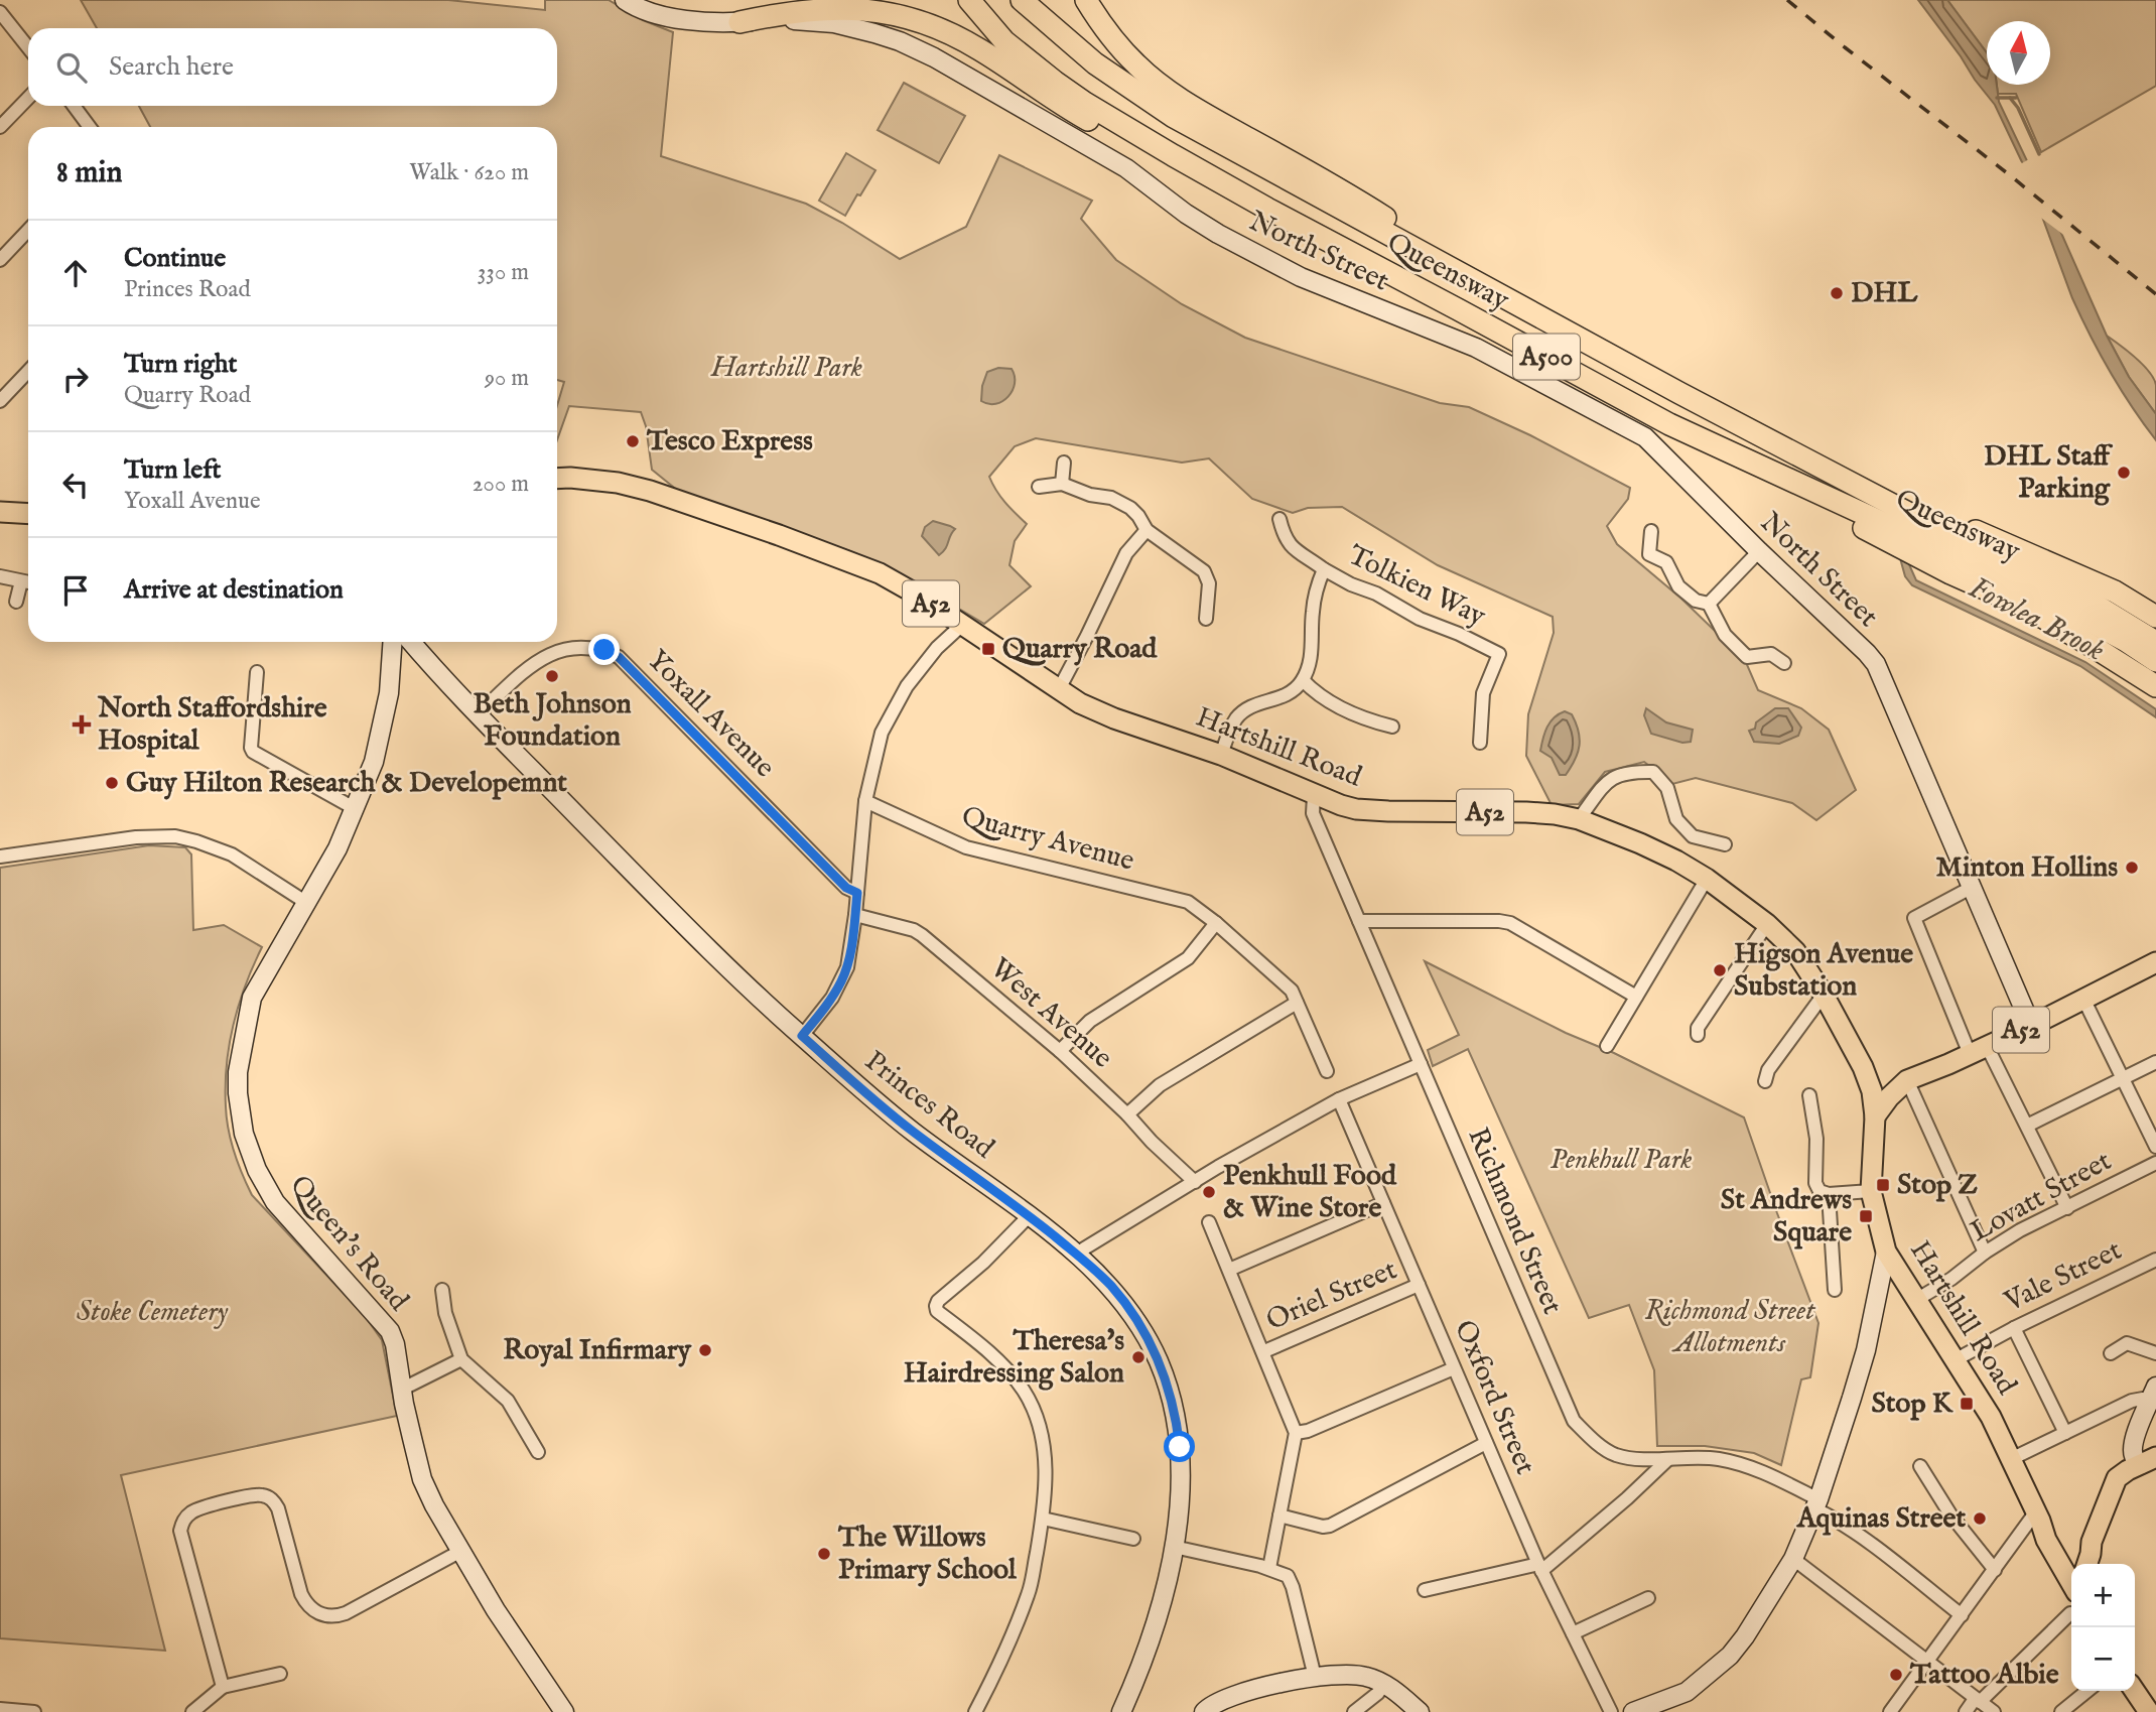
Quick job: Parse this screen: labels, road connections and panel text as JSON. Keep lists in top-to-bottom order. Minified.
{"streets":{"highway":["Queensway","A500"],"main road":["A52","Hartshill Road"],"street":["North Street","Tolkien Way","Yoxall Avenue","Quarry Avenue","West Avenue","Princes Road","Lovatt Street","Richmond Street","Queen's Road","Vale Street","Oriel Street","Oxford Street"]},"crossings":[["North Street","A52"],["A52","Hartshill Road"],["Yoxall Avenue","Princes Road"],["Hartshill Road","Lovatt Street"],["Hartshill Road","Richmond Street"],["Hartshill Road","Vale Street"],["Oriel Street","Oxford Street"]],"water":["Fowlea Brook"],"parks":["Hartshill Park","Penkhull Park","Richmond Street Allotments","Stoke Cemetery"],"places":{"other":["DHL","Tesco Express","DHL Staff Parking","Beth Johnson Foundation","Guy Hilton Research & Developemnt","Minton Hollins","Higson Avenue Substation","Penkhull Food & Wine Store","Royal Infirmary","Theresa's Hairdressing Salon","Aquinas Street","The Willows Primary School","Tattoo Albie"],"transit":["Quarry Road","Stop Z","St Andrews Square","Stop K"],"health":["North Staffordshire Hospital"]},"north":"top","page":{"search":"Search here","heading":["8 min","Walk · 620 m"],"list":[["Continue","Princes Road","330 m"],["Turn right","Quarry Road","90 m"],["Turn left","Yoxall Avenue","200 m"],"Arrive at destination"],"map_buttons":["+","−"]}}
